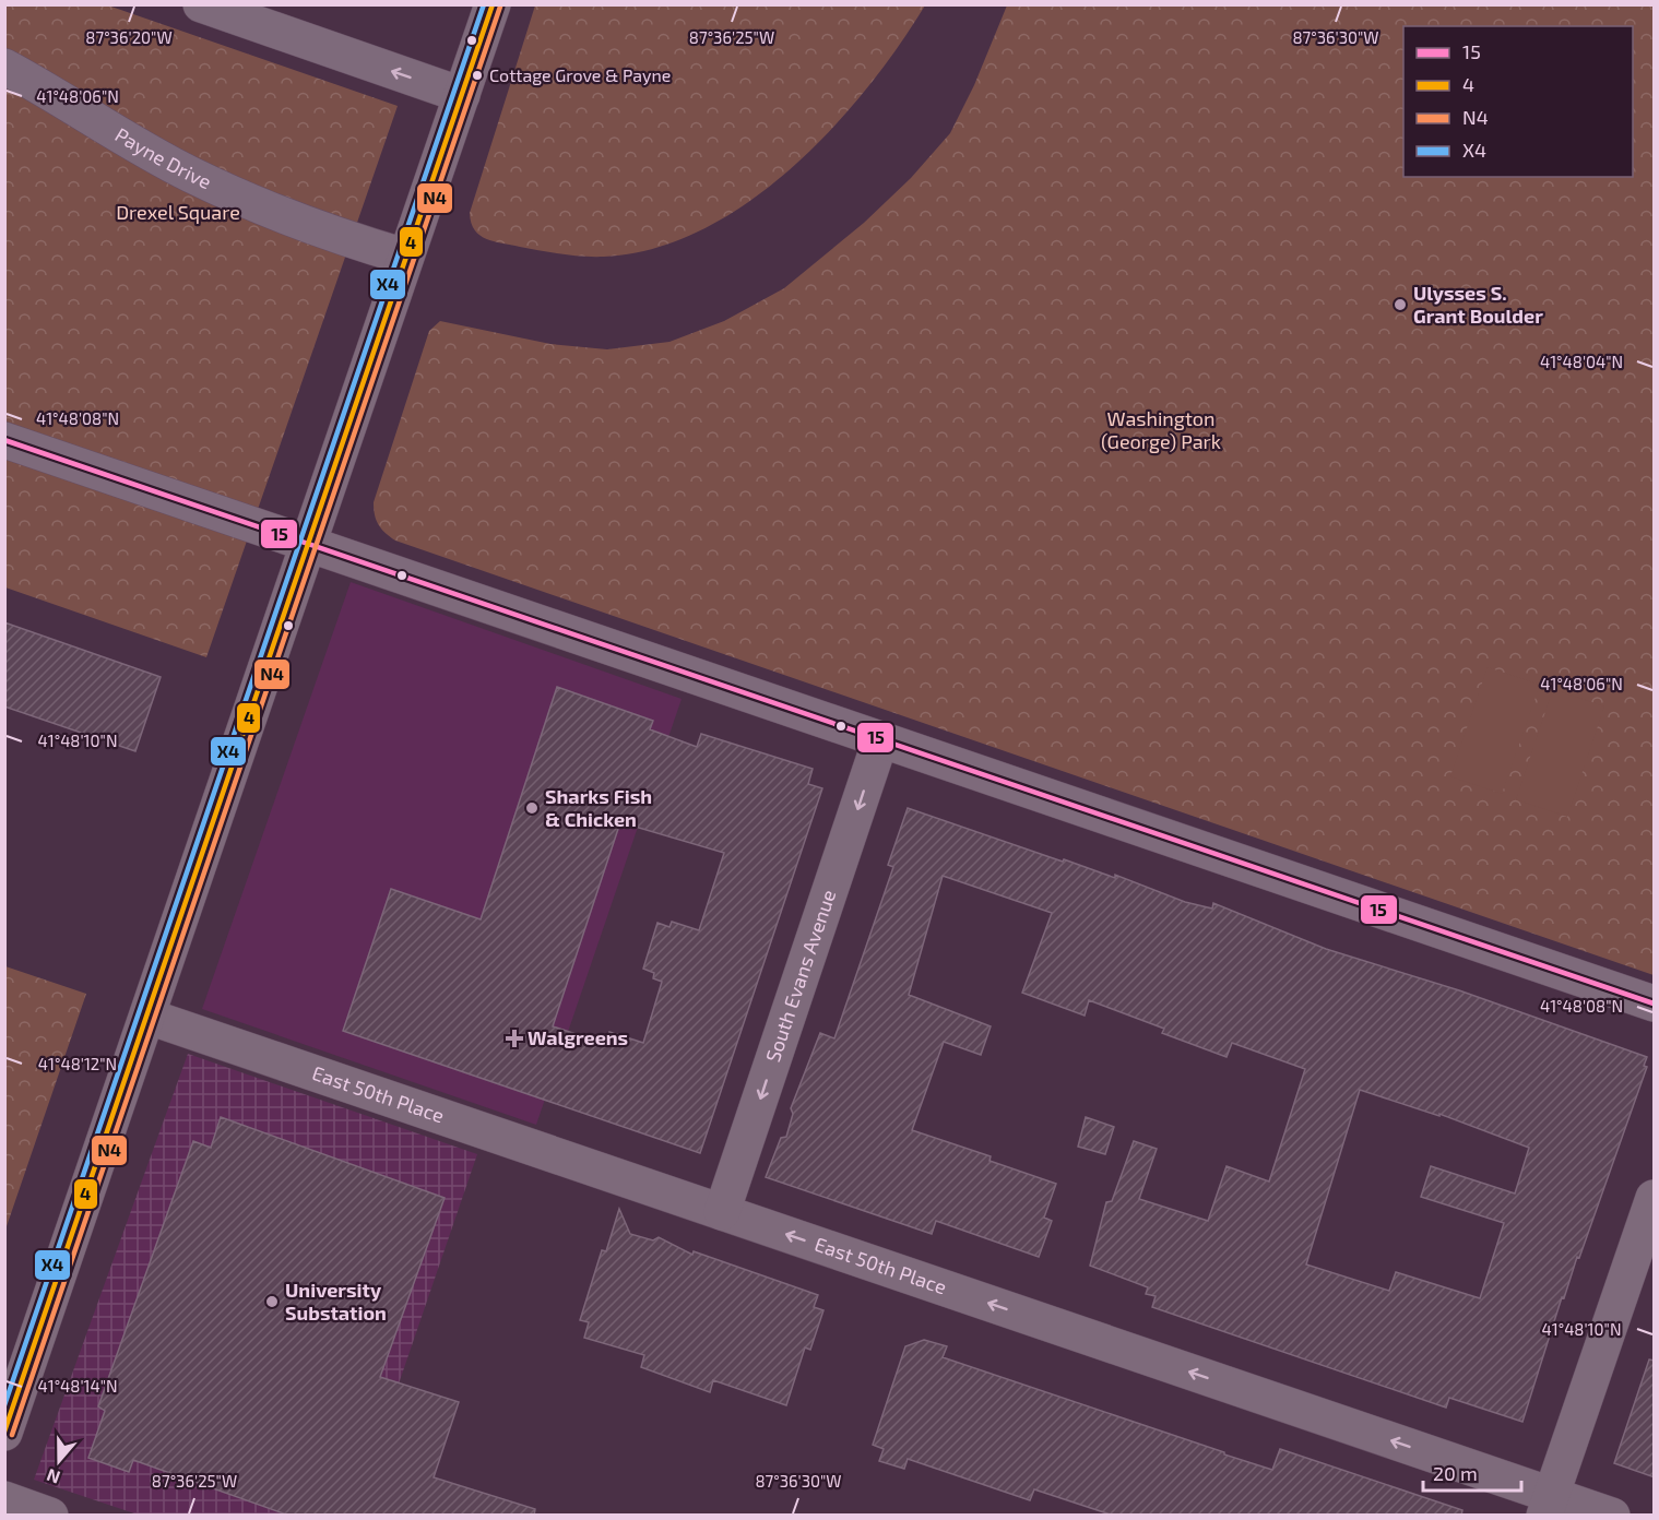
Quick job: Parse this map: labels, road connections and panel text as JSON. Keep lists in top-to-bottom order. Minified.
{"streets":{"main road":["Payne Drive","South Evans Avenue","East 50th Place"]},"crossings":[["South Evans Avenue","East 50th Place"]],"one_way":["South Evans Avenue","East 50th Place"],"parks":["Drexel Square","Washington (George) Park"],"places":{"other":["Cottage Grove & Payne","Ulysses S. Grant Boulder","Sharks Fish & Chicken","University Substation"],"health":["Walgreens"]},"lines":["transit line 4","transit line X4","transit line N4","transit line 15"],"legend":["15","4","N4","X4"],"scale_bar":"20 m","north":"bottom","coordinates":["87°36'30\"W","87°36'20\"W","87°36'25\"W","41°48'06\"N","41°48'04\"N","41°48'08\"N","41°48'10\"N","41°48'12\"N","41°48'14\"N"]}
